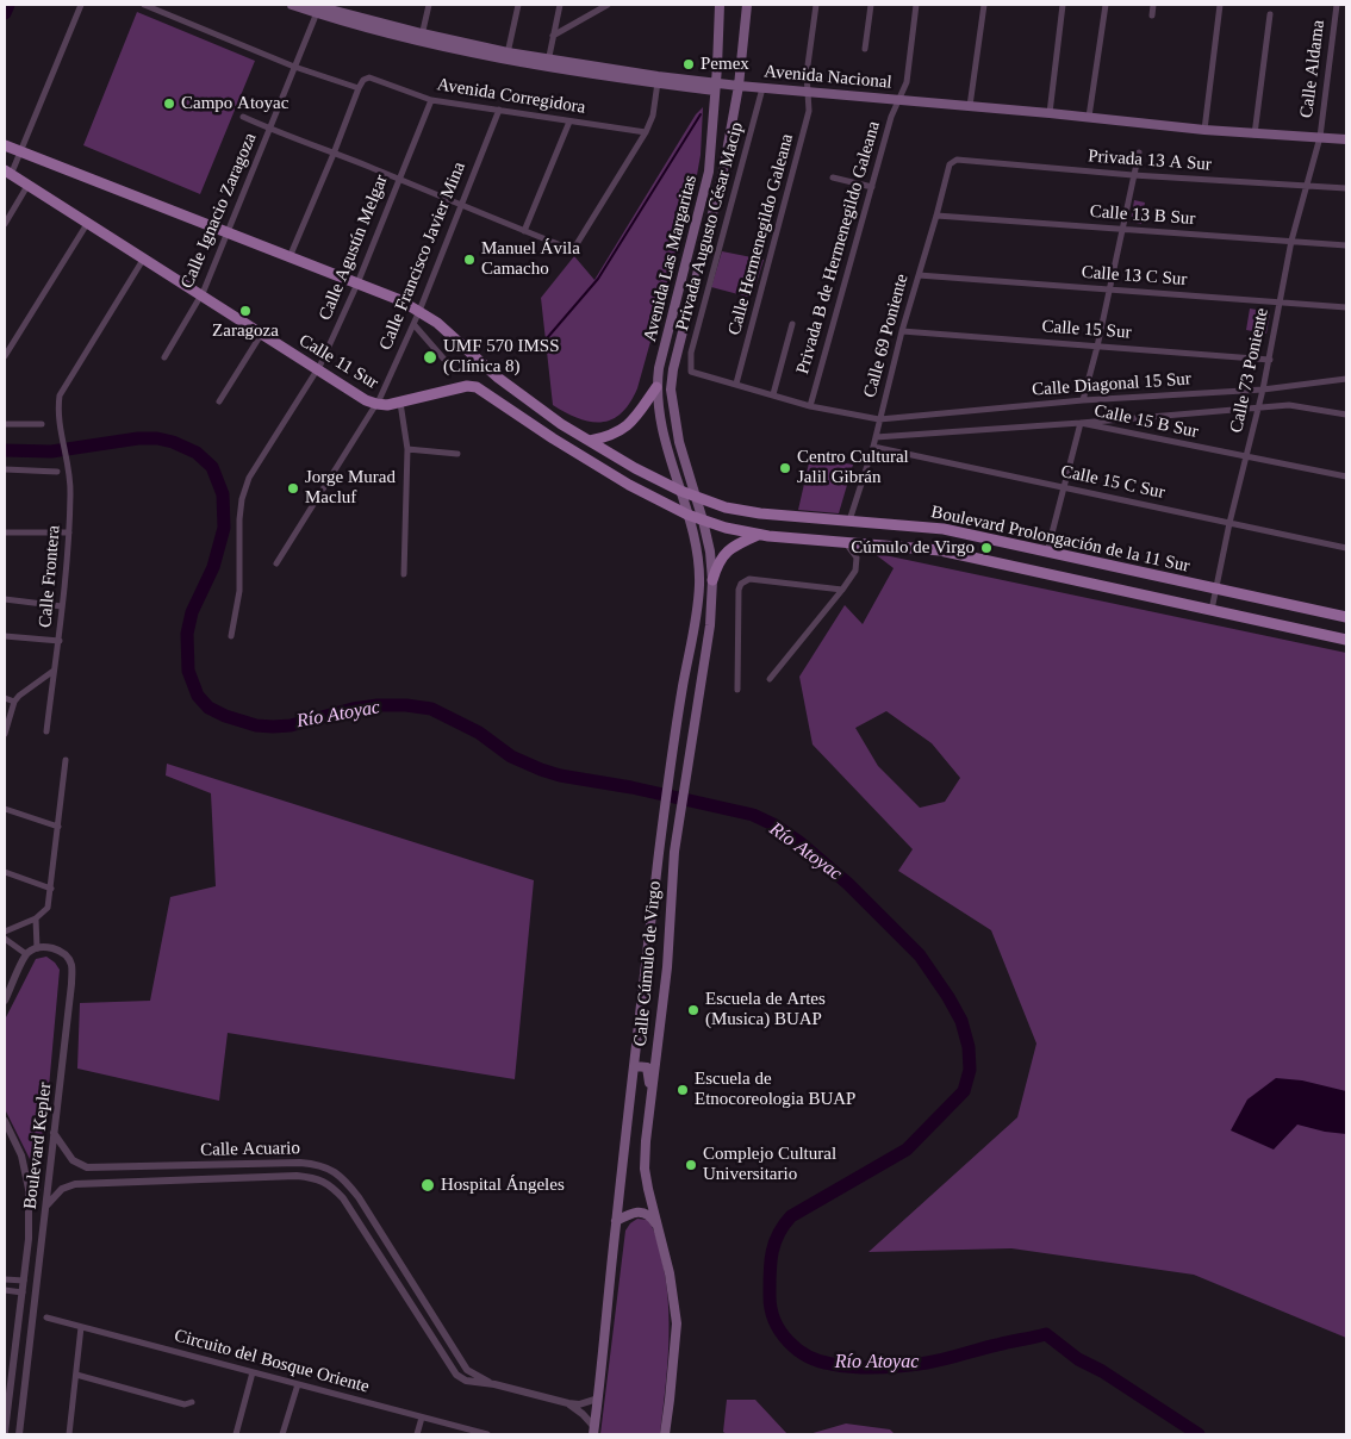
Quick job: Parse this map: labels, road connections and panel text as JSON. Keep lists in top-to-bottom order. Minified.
{"streets":{"main road":["Avenida Nacional","Avenida Las Margaritas","Calle 11 Sur","Boulevard Prolongación de la 11 Sur","Calle Cúmulo de Virgo"],"street":["Calle Aldama","Avenida Corregidora","Privada 13 A Sur","Calle Ignacio Zaragoza","Calle 13 B Sur","Privada Augusto César Macip","Calle Hermenegildo Galeana","Calle Agustín Melgar","Privada B de Hermenegildo Galeana","Calle Francisco Javier Mina","Calle 13 C Sur","Calle 15 Sur","Calle 69 Poniente","Calle 73 Poniente","Calle Diagonal 15 Sur","Calle 15 B Sur","Calle 15 C Sur","Calle Frontera","Boulevard Kepler","Calle Acuario","Circuito del Bosque Oriente"]},"crossings":[["Calle Aldama","Avenida Nacional"],["Calle Aldama","Calle 73 Poniente"],["Avenida Nacional","Calle Ignacio Zaragoza"],["Avenida Nacional","Privada Augusto César Macip"],["Avenida Nacional","Calle Hermenegildo Galeana"],["Avenida Nacional","Privada B de Hermenegildo Galeana"],["Avenida Nacional","Avenida Las Margaritas"],["Avenida Nacional","Calle 73 Poniente"],["Avenida Corregidora","Calle Agustín Melgar"],["Avenida Corregidora","Calle Francisco Javier Mina"],["Privada 13 A Sur","Calle 69 Poniente"],["Privada 13 A Sur","Calle 73 Poniente"],["Calle Ignacio Zaragoza","Calle 11 Sur"],["Calle 13 B Sur","Calle 69 Poniente"],["Calle 13 B Sur","Calle 73 Poniente"],["Privada Augusto César Macip","Calle Diagonal 15 Sur"],["Calle Hermenegildo Galeana","Calle Diagonal 15 Sur"],["Calle Agustín Melgar","Calle 11 Sur"],["Privada B de Hermenegildo Galeana","Calle Diagonal 15 Sur"],["Calle Francisco Javier Mina","Calle 11 Sur"],["Avenida Las Margaritas","Calle 11 Sur"],["Avenida Las Margaritas","Boulevard Prolongación de la 11 Sur"],["Avenida Las Margaritas","Calle Cúmulo de Virgo"],["Calle 13 C Sur","Calle 69 Poniente"],["Calle 13 C Sur","Calle 73 Poniente"],["Calle 15 Sur","Calle 69 Poniente"],["Calle 15 Sur","Calle 73 Poniente"],["Calle 69 Poniente","Calle Diagonal 15 Sur"],["Calle 69 Poniente","Calle 15 C Sur"],["Calle 69 Poniente","Boulevard Prolongación de la 11 Sur"],["Calle 11 Sur","Boulevard Prolongación de la 11 Sur"],["Calle 11 Sur","Calle Frontera"],["Calle 11 Sur","Calle Cúmulo de Virgo"],["Calle 73 Poniente","Calle Diagonal 15 Sur"],["Calle 73 Poniente","Calle 15 B Sur"],["Calle 73 Poniente","Calle 15 C Sur"],["Calle 73 Poniente","Boulevard Prolongación de la 11 Sur"],["Calle Diagonal 15 Sur","Calle 15 B Sur"],["Boulevard Prolongación de la 11 Sur","Calle Cúmulo de Virgo"],["Calle Cúmulo de Virgo","Calle Acuario"],["Boulevard Kepler","Calle Acuario"]],"water":["Río Atoyac"],"places":["Pemex","Campo Atoyac","Manuel Ávila Camacho","Zaragoza","UMF 570 IMSS (Clínica 8)","Centro Cultural Jalil Gibrán","Jorge Murad Macluf","Cúmulo de Virgo","Escuela de Artes (Musica) BUAP","Escuela de Etnocoreologia BUAP","Complejo Cultural Universitario","Hospital Ángeles"]}
